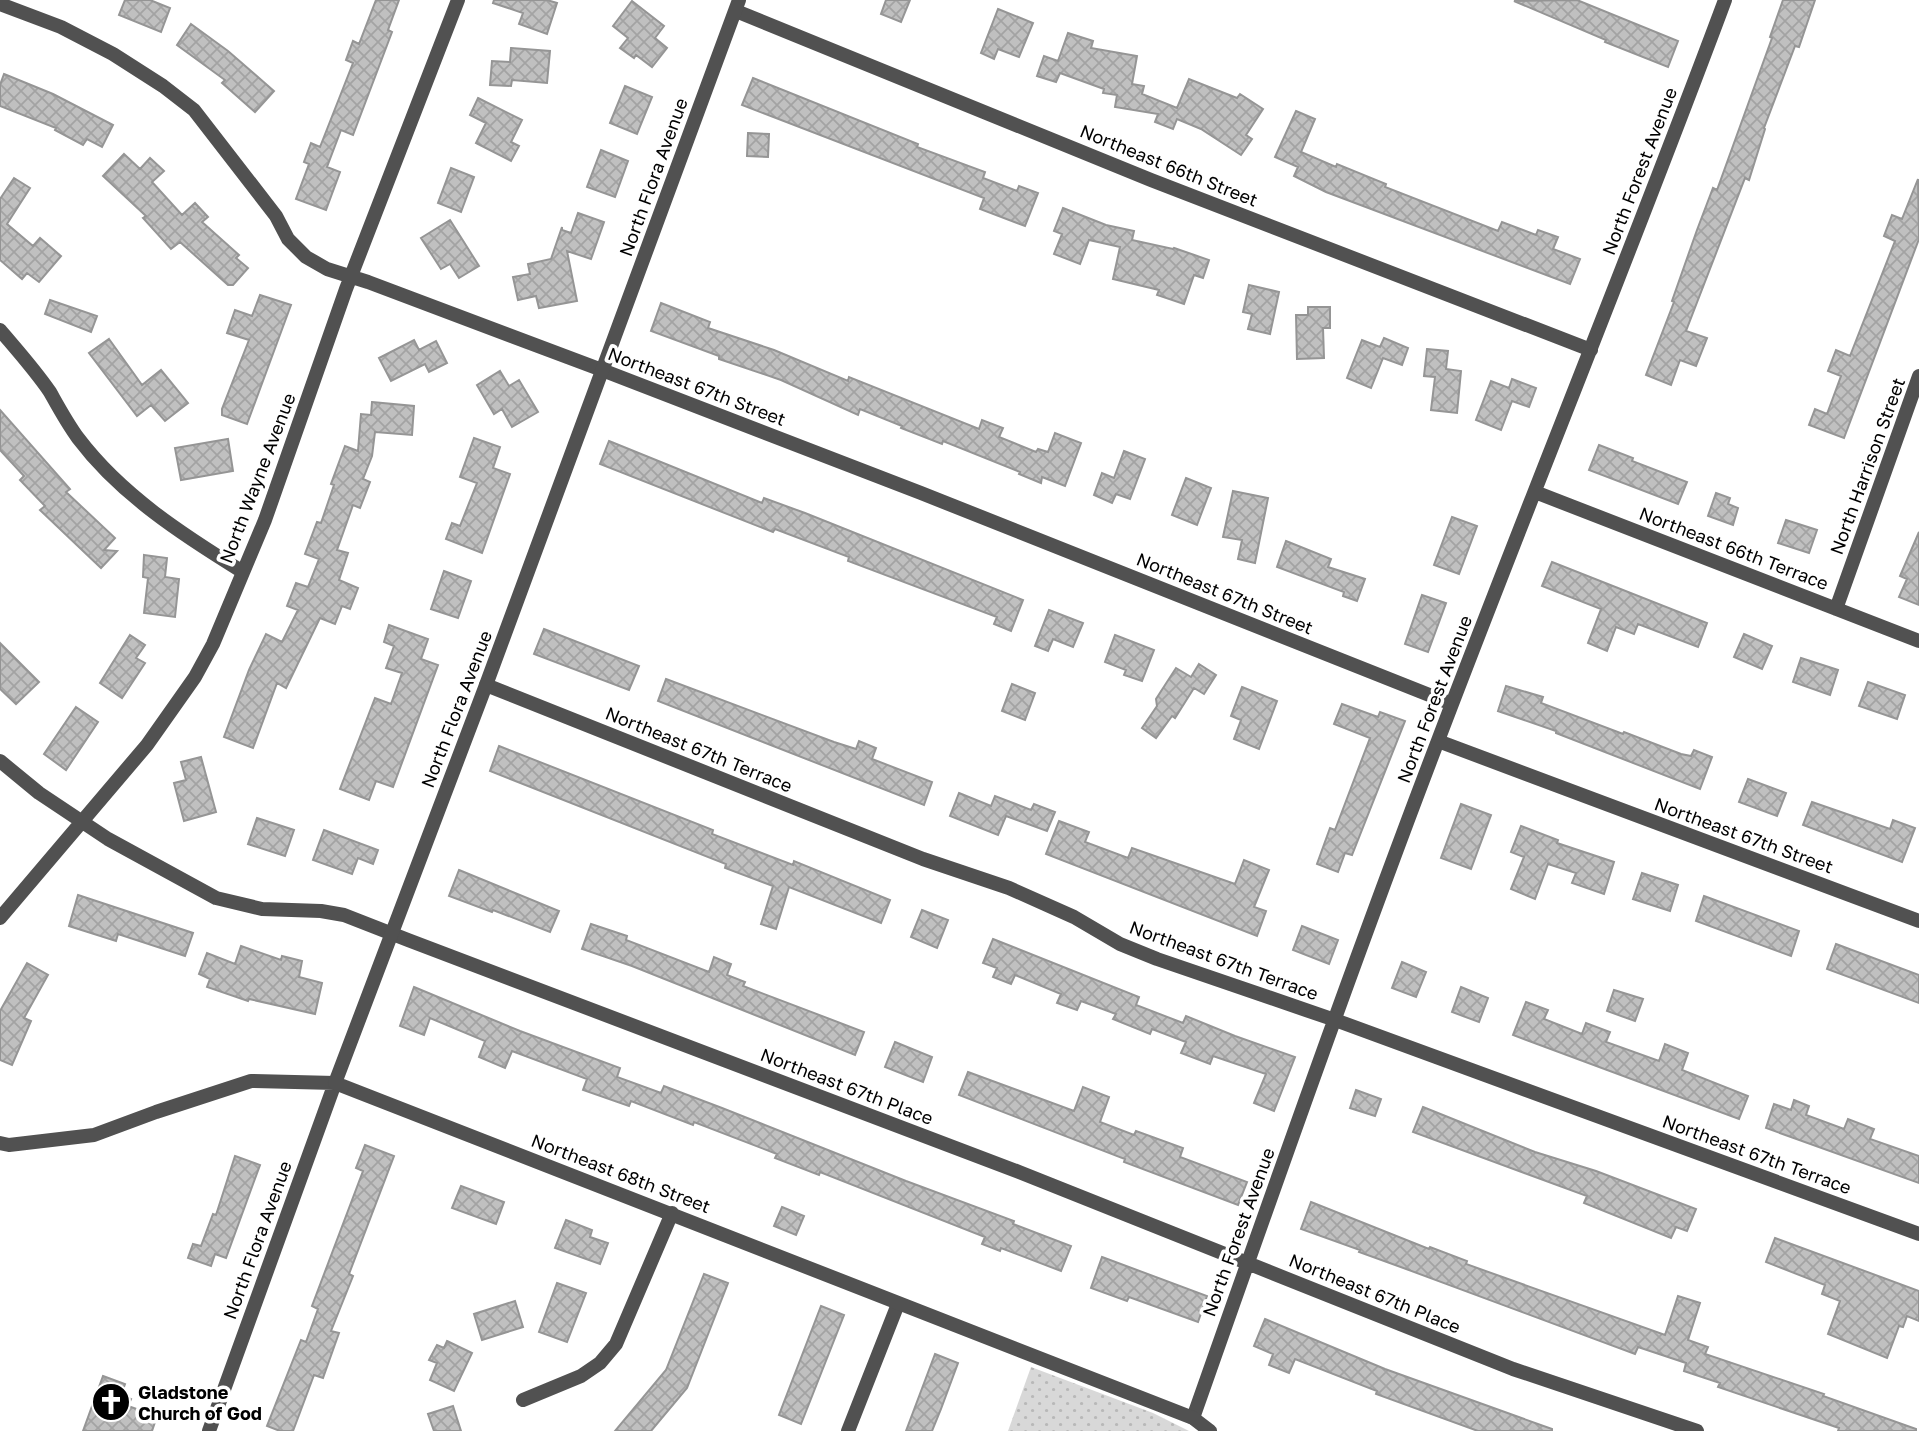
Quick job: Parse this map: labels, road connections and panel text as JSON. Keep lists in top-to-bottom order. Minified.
{"streets":{"street":["Northeast 66th Street","North Forest Avenue","North Flora Avenue","Northeast 67th Street","North Harrison Street","North Wayne Avenue","Northeast 66th Terrace","Northeast 67th Terrace","Northeast 67th Place","Northeast 68th Street"]},"crossings":[["Northeast 66th Street","North Forest Avenue"],["Northeast 66th Street","North Flora Avenue"],["North Forest Avenue","Northeast 67th Street"],["North Forest Avenue","Northeast 66th Terrace"],["North Forest Avenue","Northeast 67th Terrace"],["North Forest Avenue","Northeast 67th Place"],["North Forest Avenue","Northeast 68th Street"],["North Flora Avenue","Northeast 67th Street"],["North Flora Avenue","Northeast 67th Terrace"],["North Flora Avenue","Northeast 67th Place"],["North Flora Avenue","Northeast 68th Street"],["Northeast 67th Street","North Wayne Avenue"],["North Harrison Street","Northeast 66th Terrace"],["North Wayne Avenue","Northeast 67th Place"]],"places":{"church":["Gladstone Church of God"]}}
